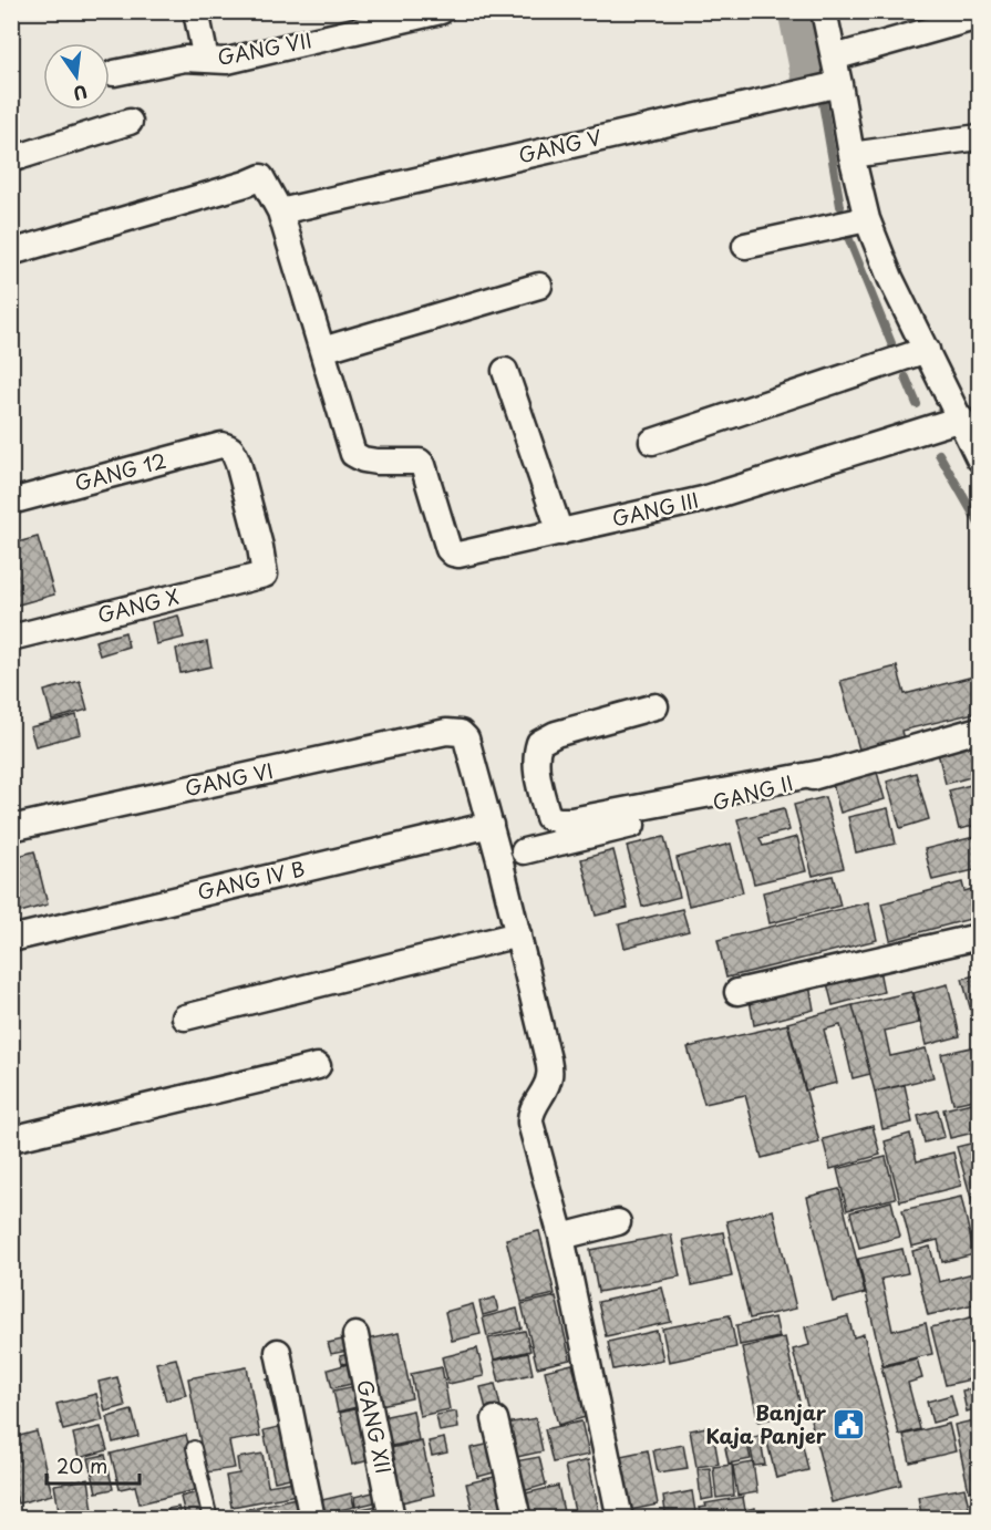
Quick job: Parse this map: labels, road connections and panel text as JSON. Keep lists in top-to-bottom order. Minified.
{"streets":{"street":["GANG VII","GANG V","GANG 12","GANG III","GANG X","GANG VI","GANG II","GANG IV B","GANG XII"]},"crossings":[["GANG 12","GANG X"],["GANG VI","GANG IV B"]],"places":{"public building":["Banjar Kaja Panjer"]},"scale_bar":"20 m","north":"bottom"}
